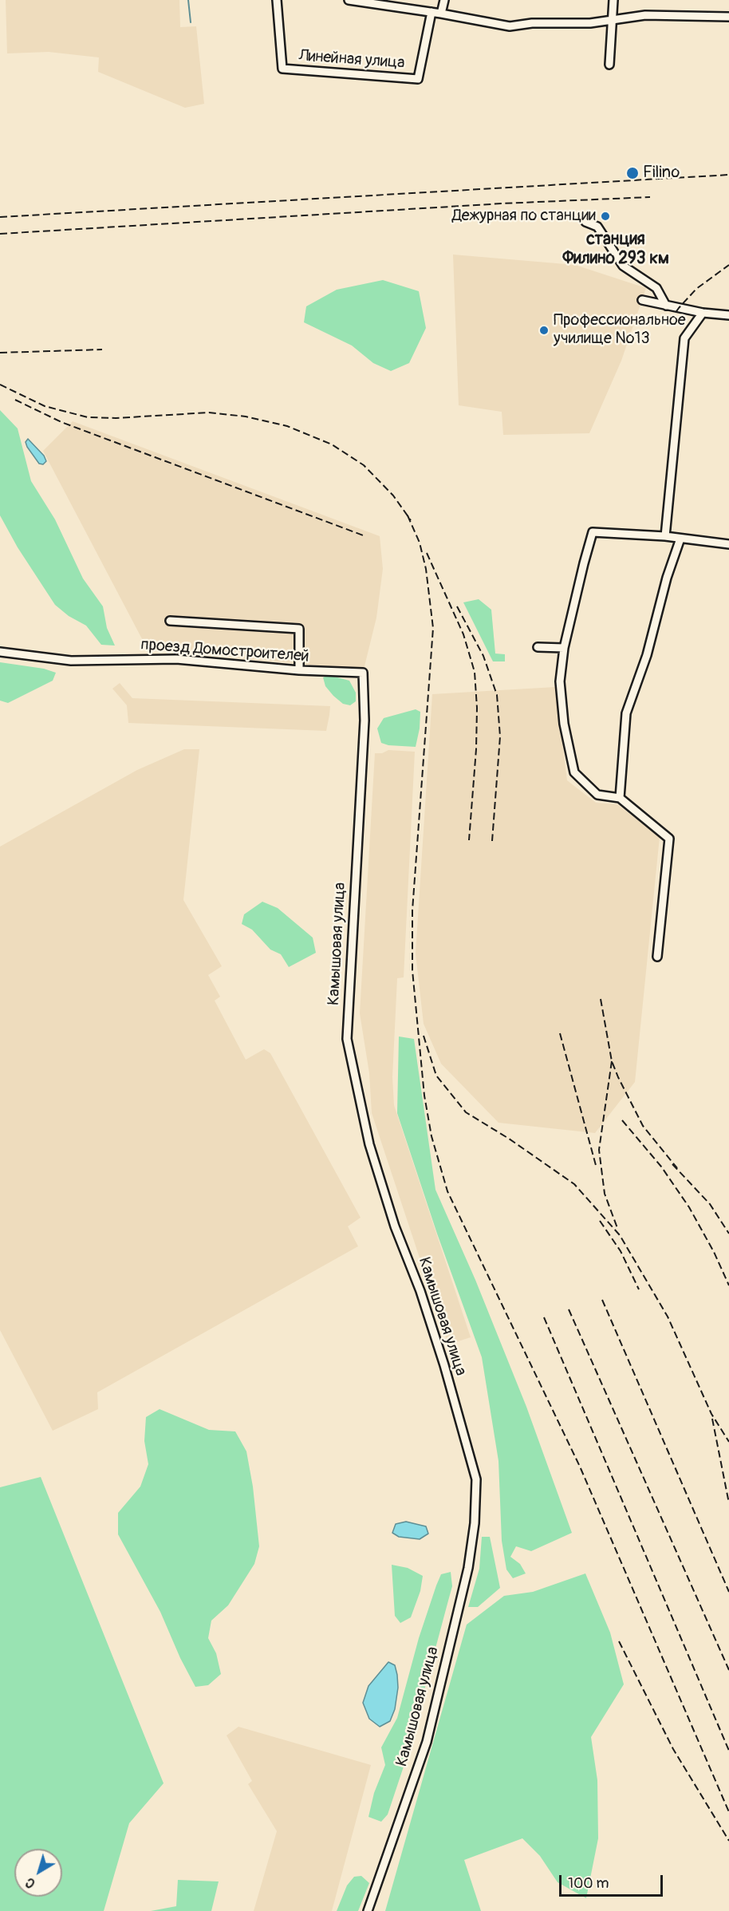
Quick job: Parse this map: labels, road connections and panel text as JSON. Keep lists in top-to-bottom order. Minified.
{"streets":{"street":["Линейная улица","проезд Домостроителей","Камышовая улица"]},"crossings":[["проезд Домостроителей","Камышовая улица"]],"districts":["станция Филино 293 км"],"places":["Filino","Дежурная по станции","Профессиональное училище №13"],"scale_bar":"100 m","north":"bottom left"}
